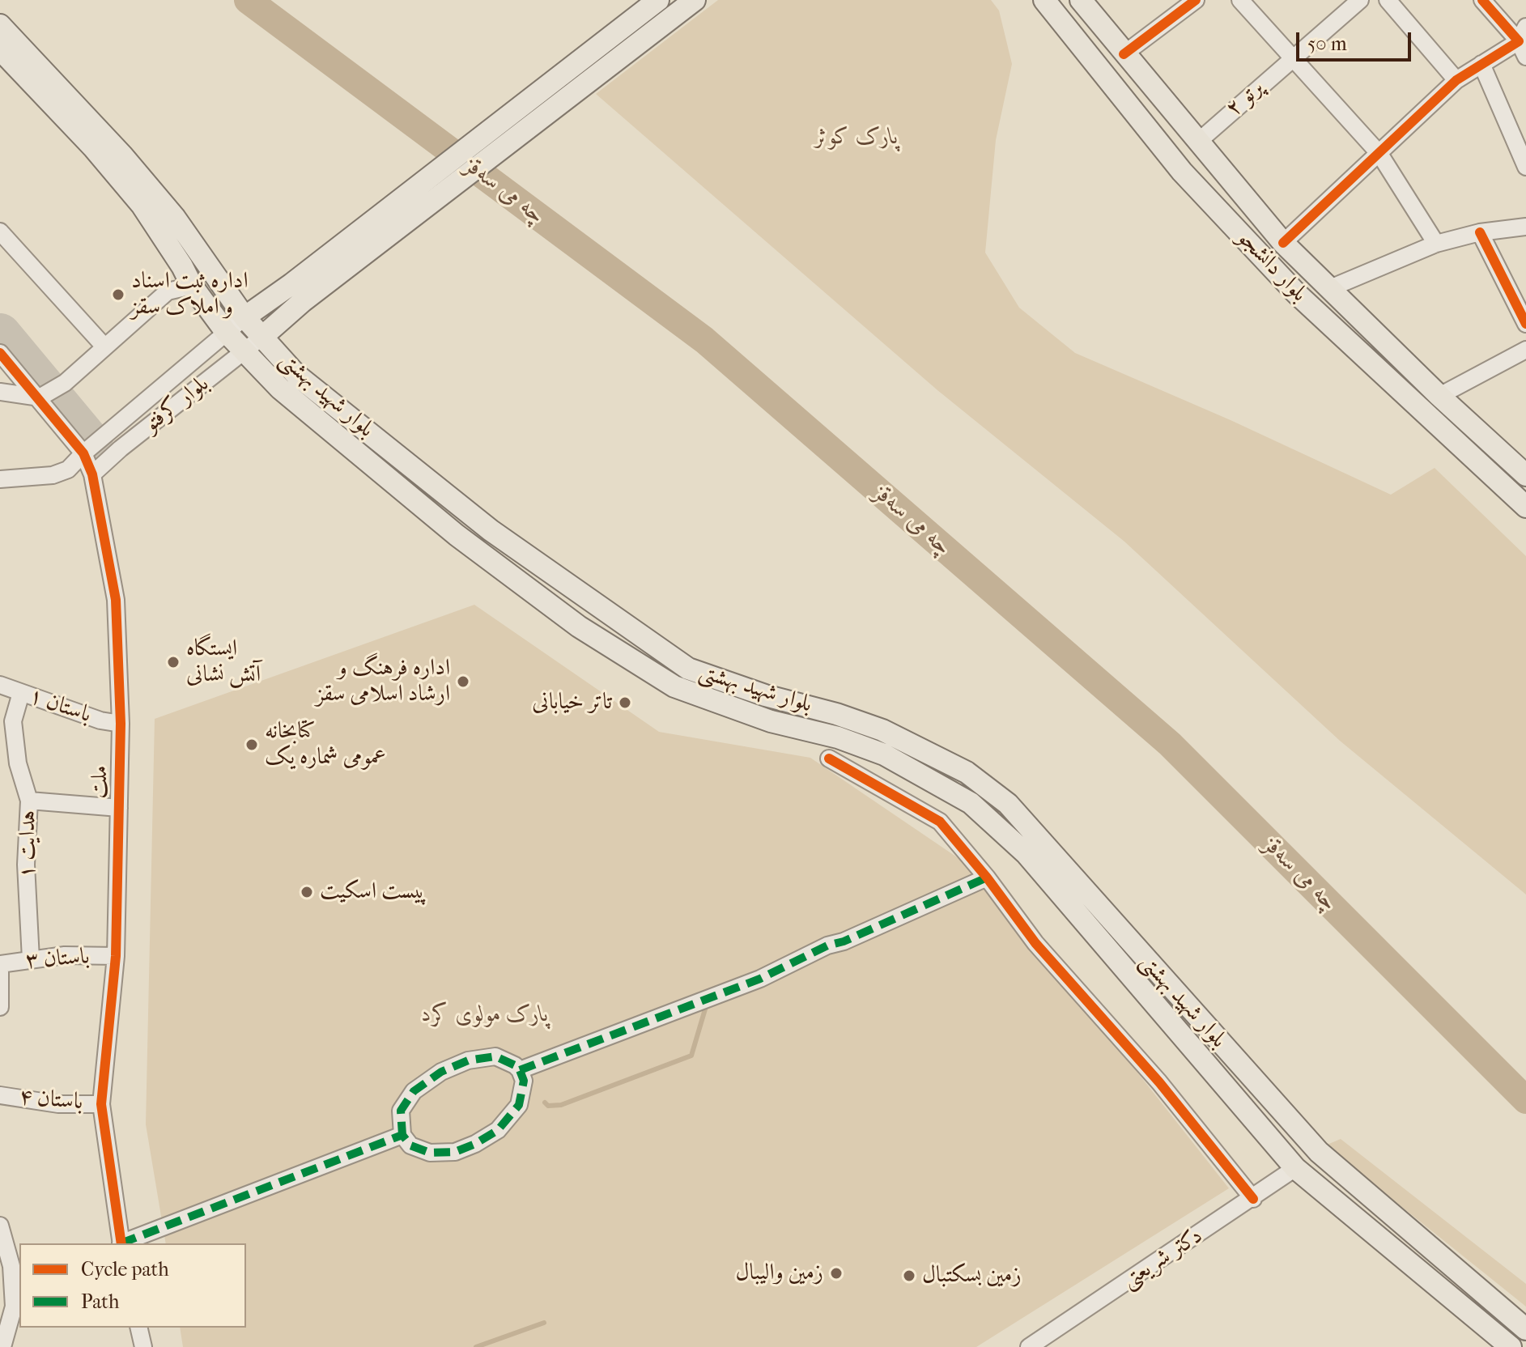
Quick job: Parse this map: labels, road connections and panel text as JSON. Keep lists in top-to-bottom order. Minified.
{"streets":{"main road":["بلوار دانشجو","بلوار شهید بهشتی"],"street":["پرتو ۲","بلوار کرفتو","باستان ۱","ملت","هدایت ۱","باستان ۳","باستان ۴","دکتر شریعتی"]},"crossings":[["پرتو ۲","بلوار دانشجو"],["بلوار شهید بهشتی","بلوار کرفتو"],["بلوار شهید بهشتی","دکتر شریعتی"],["بلوار کرفتو","ملت"],["باستان ۱","ملت"],["باستان ۱","هدایت ۱"],["ملت","باستان ۳"],["ملت","باستان ۴"],["هدایت ۱","باستان ۳"]],"water":["چە می سەقز"],"parks":["پارک کوثر","پارک مولوی کرد"],"places":["اداره ثبت اسناد و املاک سقز","ایستگاه آتش نشانی","اداره فرهنگ و ارشاد اسلامی سقز","تاتر خیابانی","کتابخانه عمومی شماره یک","پیست اسکیت","زمین والیبال","زمین بسکتبال"],"legend":["Cycle path","Path"],"scale_bar":"50 m"}
